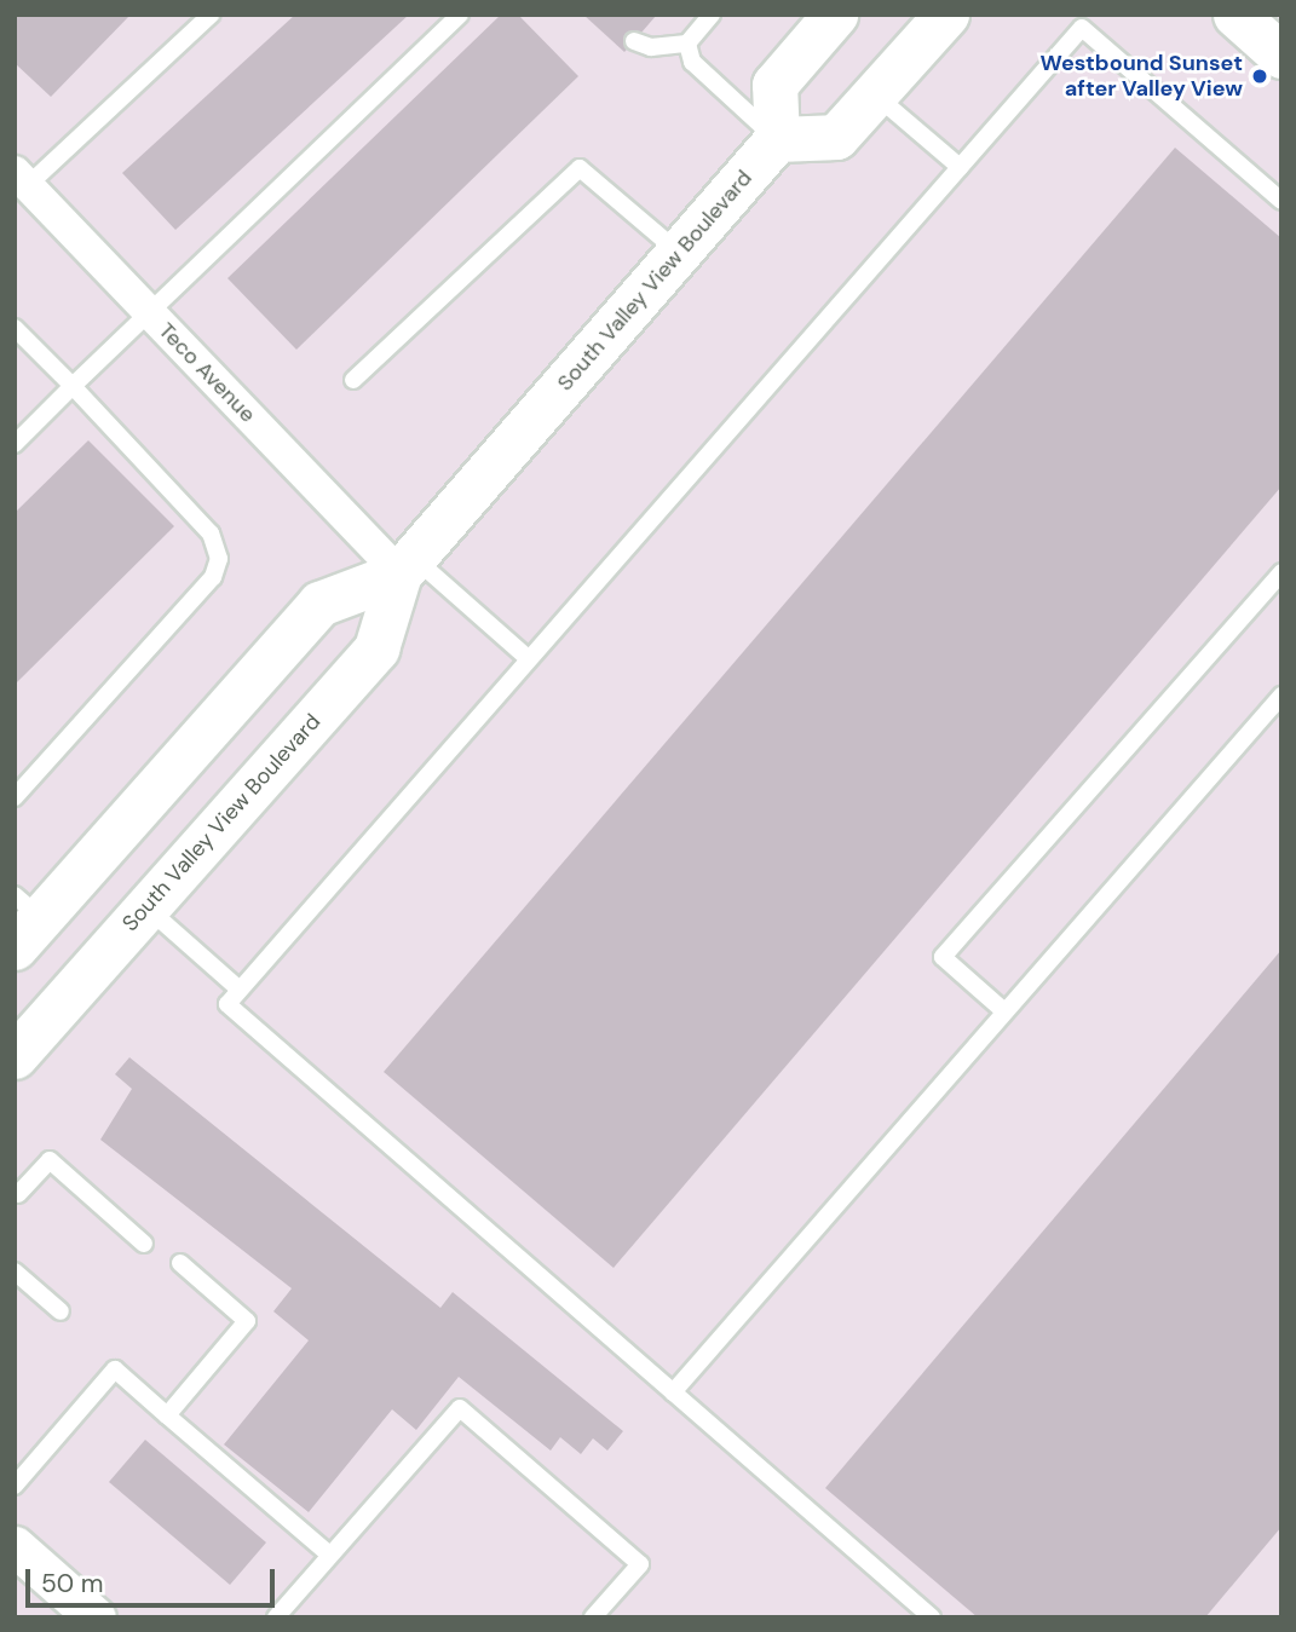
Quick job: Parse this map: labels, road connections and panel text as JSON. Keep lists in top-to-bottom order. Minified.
{"streets":{"main road":["South Valley View Boulevard"],"street":["Teco Avenue"]},"crossings":[["South Valley View Boulevard","Teco Avenue"]],"places":["Westbound Sunset after Valley View"],"scale_bar":"50 m"}
